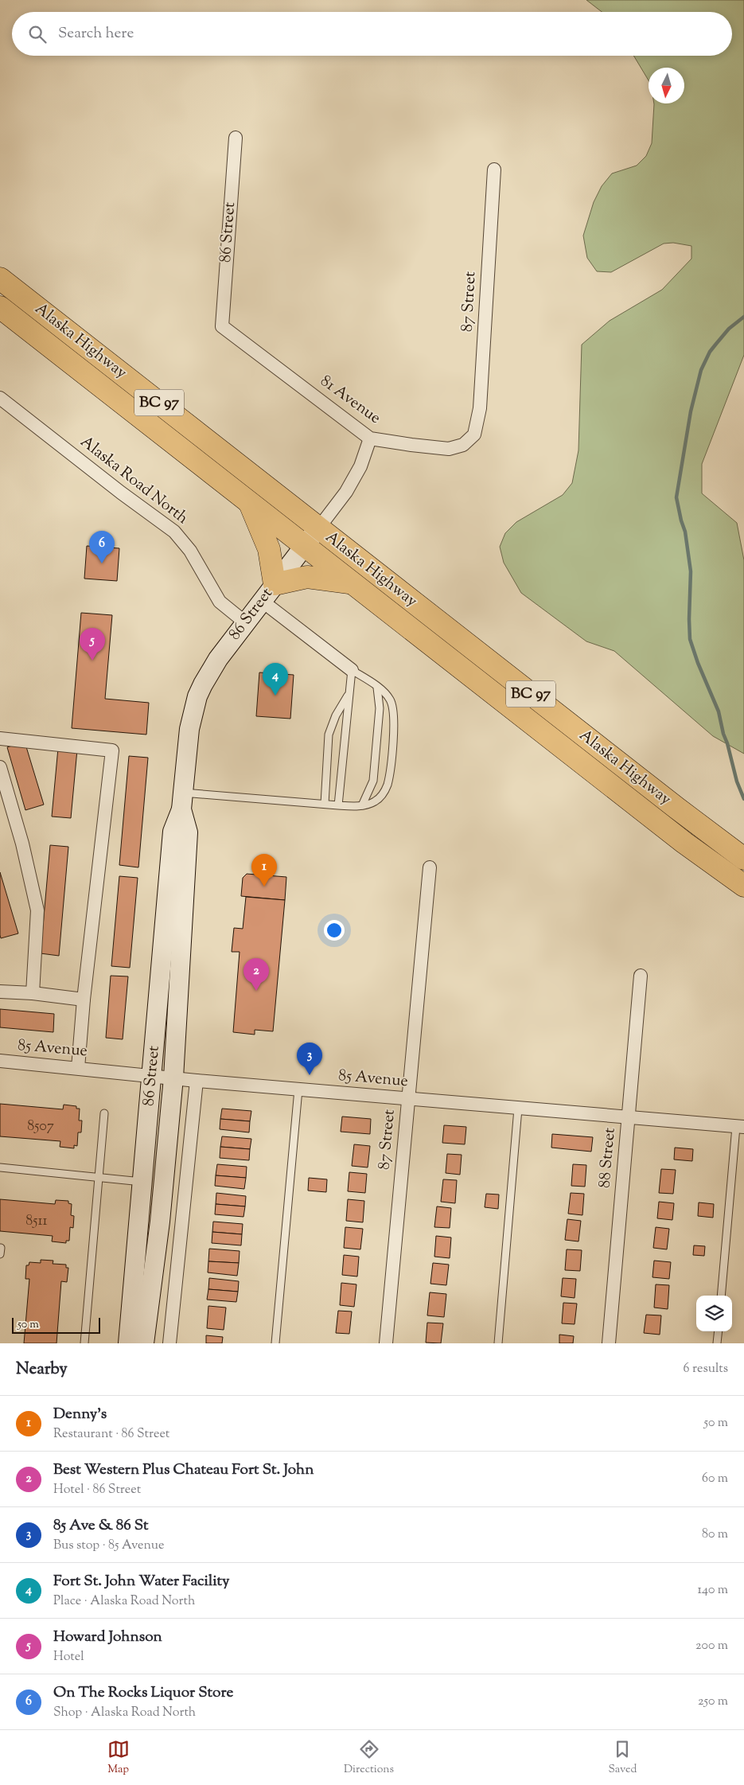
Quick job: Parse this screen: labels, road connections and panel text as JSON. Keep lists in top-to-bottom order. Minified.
{"streets":{"highway":["Alaska Highway","BC 97"],"main road":["86 Street"],"street":["87 Street","81 Avenue","Alaska Road North","85 Avenue","88 Street"]},"crossings":[["86 Street","Alaska Highway"],["86 Street","81 Avenue"],["86 Street","Alaska Road North"],["86 Street","85 Avenue"],["87 Street","81 Avenue"],["87 Street","85 Avenue"],["85 Avenue","88 Street"]],"house_numbers":["8507","8511"],"scale_bar":"50 m","north":"bottom","page":{"search":"Search here","pins":["6","5","4","1","2","3"],"scale":"50 m","heading":["Nearby","6 results"],"list":[{"mark":"1","name":"Denny's","note":"Restaurant · 86 Street","value":"50 m"},{"mark":"2","name":"Best Western Plus Chateau Fort St. John","note":"Hotel · 86 Street","value":"60 m"},{"mark":"3","name":"85 Ave & 86 St","note":"Bus stop · 85 Avenue","value":"80 m"},{"mark":"4","name":"Fort St. John Water Facility","note":"Place · Alaska Road North","value":"140 m"},{"mark":"5","name":"Howard Johnson","note":"Hotel","value":"200 m"},{"mark":"6","name":"On The Rocks Liquor Store","note":"Shop · Alaska Road North","value":"250 m"}],"nav":["Map","Directions","Saved"]}}
